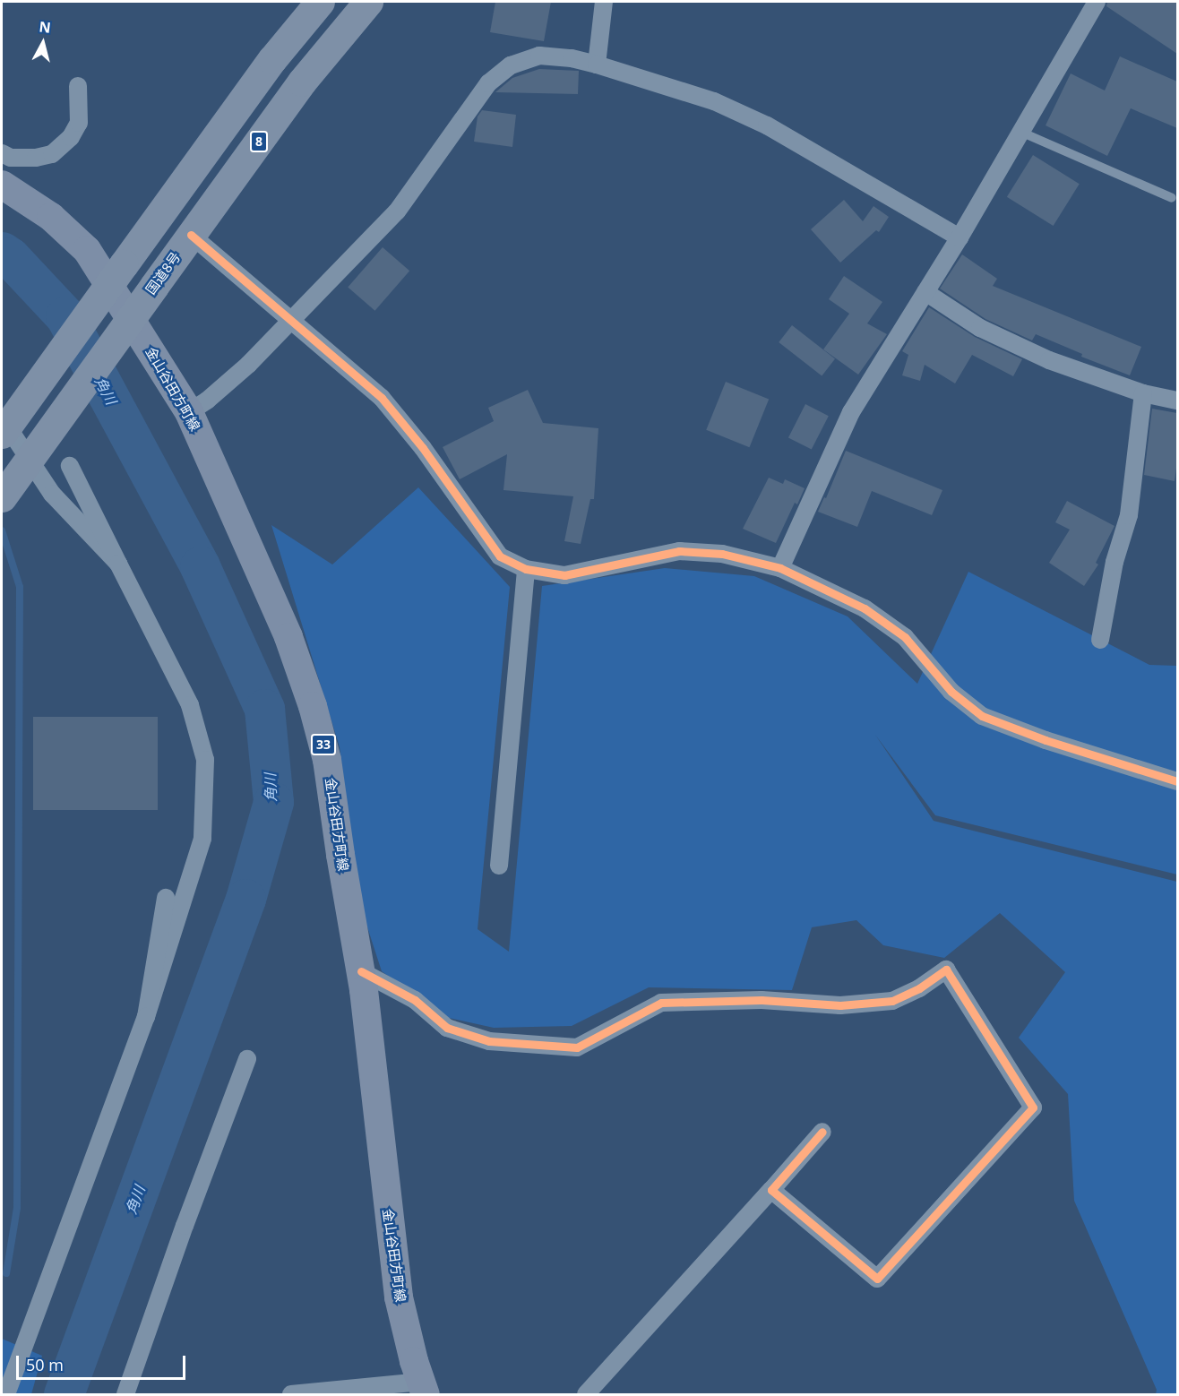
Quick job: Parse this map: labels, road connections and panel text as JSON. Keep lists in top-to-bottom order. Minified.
{"streets":{"highway":["8","国道8号"],"main road":["金山谷田方町線","33"]},"water":["角川"],"scale_bar":"50 m","north":"top"}
